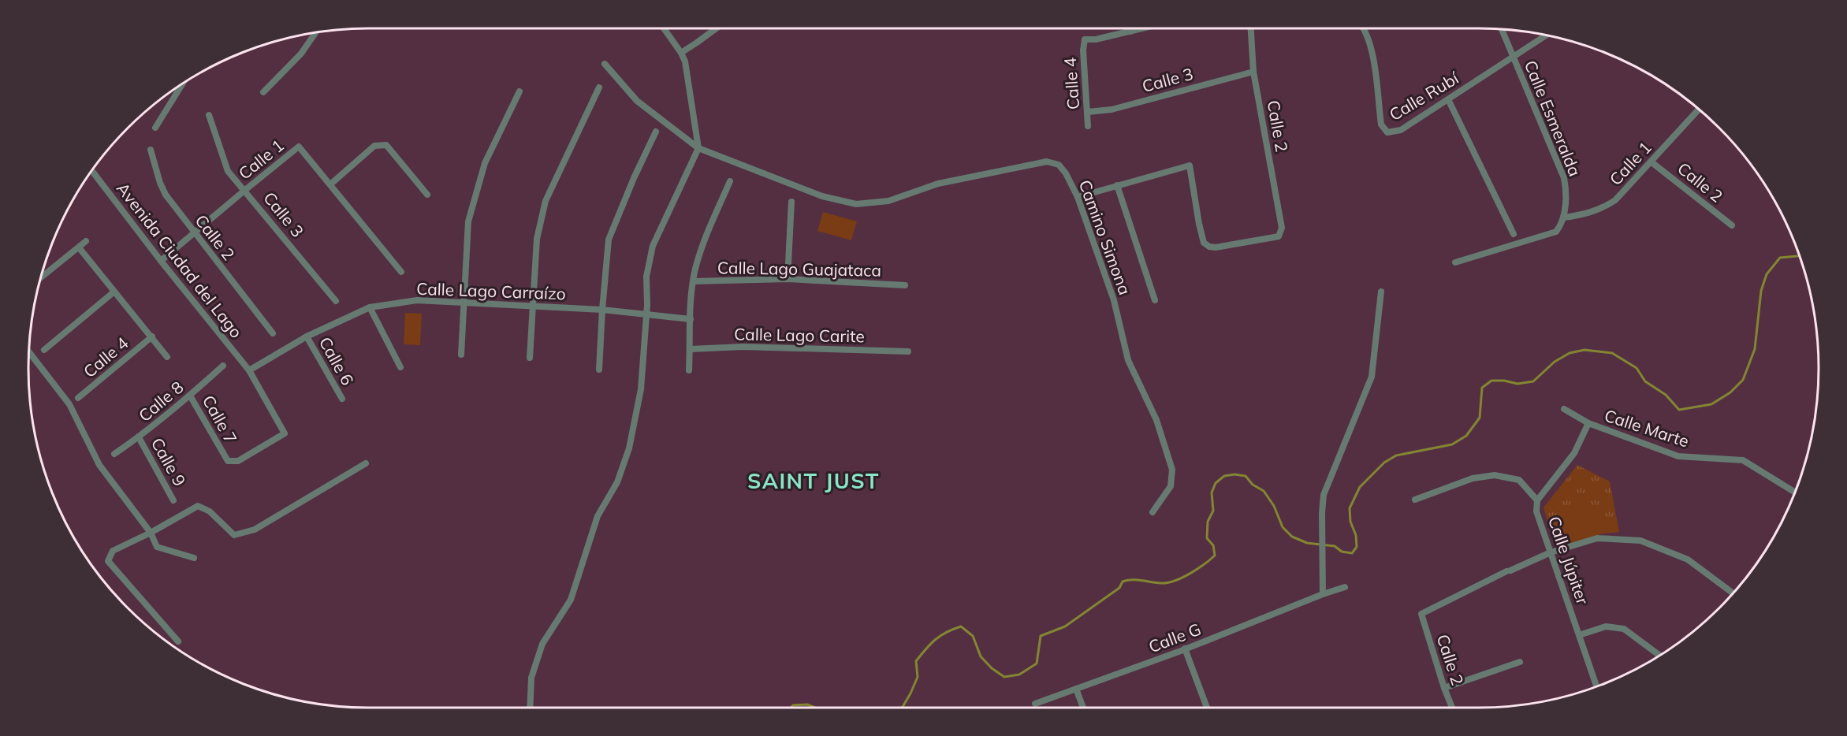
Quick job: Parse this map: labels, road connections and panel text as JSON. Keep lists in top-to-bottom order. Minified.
{"streets":{"street":["Calle 3","Calle 4","Calle Rubí","Calle Esmeralda","Calle 2","Calle 1","Camino Simona","Avenida Ciudad del Lago","Calle Lago Guajataca","Calle Lago Carraízo","Calle Lago Carite","Calle 6","Calle 8","Calle 7","Calle Marte","Calle 9","Calle Júpiter","Calle G"]},"crossings":[["Calle 3","Calle 4"],["Calle 3","Calle 2"],["Calle 3","Calle 1"],["Calle Rubí","Calle Esmeralda"],["Calle Esmeralda","Calle 1"],["Calle 2","Calle 1"],["Calle 2","Calle Júpiter"],["Calle 1","Avenida Ciudad del Lago"],["Avenida Ciudad del Lago","Calle Lago Carraízo"],["Avenida Ciudad del Lago","Calle 7"],["Calle Lago Carraízo","Calle 6"],["Calle Lago Carraízo","Calle 7"],["Calle 8","Calle 7"],["Calle 8","Calle 9"],["Calle Marte","Calle Júpiter"]],"districts":["SAINT JUST"]}
